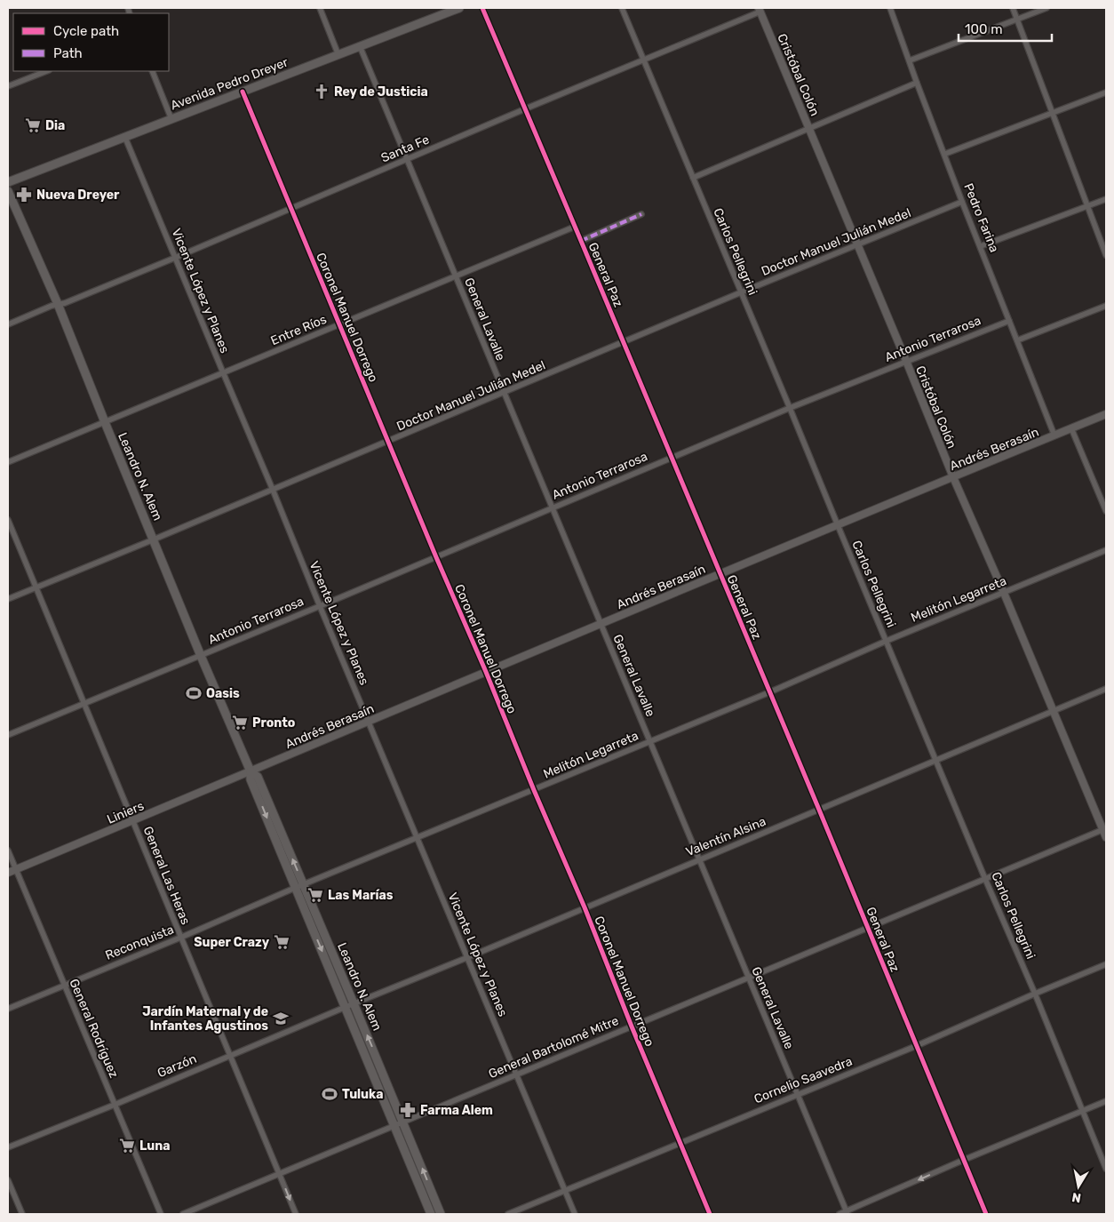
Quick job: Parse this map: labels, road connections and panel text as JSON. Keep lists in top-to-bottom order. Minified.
{"streets":{"main road":["Avenida Pedro Dreyer","Leandro N. Alem"],"street":["Cristóbal Colón","Santa Fe","Pedro Farina","Doctor Manuel Julián Medel","Carlos Pellegrini","General Paz","Vicente López y Planes","Coronel Manuel Dorrego","General Lavalle","Entre Ríos","Antonio Terrarosa","Andrés Berasaín","Melitón Legarreta","Liniers","Valentín Alsina","General Las Heras","Reconquista","General Rodríguez","General Bartolomé Mitre","Garzón","Cornelio Saavedra"]},"crossings":[["Cristóbal Colón","Santa Fe"],["Cristóbal Colón","Doctor Manuel Julián Medel"],["Cristóbal Colón","Antonio Terrarosa"],["Cristóbal Colón","Andrés Berasaín"],["Cristóbal Colón","Melitón Legarreta"],["Cristóbal Colón","Valentín Alsina"],["Cristóbal Colón","General Bartolomé Mitre"],["Avenida Pedro Dreyer","Vicente López y Planes"],["Avenida Pedro Dreyer","Coronel Manuel Dorrego"],["Avenida Pedro Dreyer","General Lavalle"],["Santa Fe","Carlos Pellegrini"],["Santa Fe","General Paz"],["Santa Fe","Vicente López y Planes"],["Santa Fe","Coronel Manuel Dorrego"],["Santa Fe","General Lavalle"],["Santa Fe","Leandro N. Alem"],["Pedro Farina","Doctor Manuel Julián Medel"],["Pedro Farina","Antonio Terrarosa"],["Pedro Farina","Andrés Berasaín"],["Doctor Manuel Julián Medel","Carlos Pellegrini"],["Doctor Manuel Julián Medel","General Paz"],["Doctor Manuel Julián Medel","Vicente López y Planes"],["Doctor Manuel Julián Medel","Coronel Manuel Dorrego"],["Doctor Manuel Julián Medel","General Lavalle"],["Doctor Manuel Julián Medel","Leandro N. Alem"],["Doctor Manuel Julián Medel","General Las Heras"],["Carlos Pellegrini","Antonio Terrarosa"],["Carlos Pellegrini","Andrés Berasaín"],["Carlos Pellegrini","Melitón Legarreta"],["Carlos Pellegrini","Valentín Alsina"],["Carlos Pellegrini","General Bartolomé Mitre"],["Carlos Pellegrini","Cornelio Saavedra"],["General Paz","Entre Ríos"],["General Paz","Antonio Terrarosa"],["General Paz","Andrés Berasaín"],["General Paz","Melitón Legarreta"],["General Paz","Valentín Alsina"],["General Paz","General Bartolomé Mitre"],["General Paz","Cornelio Saavedra"],["Vicente López y Planes","Entre Ríos"],["Vicente López y Planes","Antonio Terrarosa"],["Vicente López y Planes","Andrés Berasaín"],["Vicente López y Planes","Melitón Legarreta"],["Vicente López y Planes","Valentín Alsina"],["Vicente López y Planes","General Bartolomé Mitre"],["Vicente López y Planes","Cornelio Saavedra"],["Coronel Manuel Dorrego","Entre Ríos"],["Coronel Manuel Dorrego","Antonio Terrarosa"],["Coronel Manuel Dorrego","Andrés Berasaín"],["Coronel Manuel Dorrego","Melitón Legarreta"],["Coronel Manuel Dorrego","Valentín Alsina"],["Coronel Manuel Dorrego","General Bartolomé Mitre"],["Coronel Manuel Dorrego","Cornelio Saavedra"],["General Lavalle","Entre Ríos"],["General Lavalle","Antonio Terrarosa"],["General Lavalle","Andrés Berasaín"],["General Lavalle","Melitón Legarreta"],["General Lavalle","Valentín Alsina"],["General Lavalle","General Bartolomé Mitre"],["General Lavalle","Cornelio Saavedra"],["Entre Ríos","Leandro N. Alem"],["Antonio Terrarosa","Leandro N. Alem"],["Antonio Terrarosa","General Las Heras"],["Andrés Berasaín","Leandro N. Alem"],["Andrés Berasaín","Liniers"],["Leandro N. Alem","Melitón Legarreta"],["Leandro N. Alem","Liniers"],["Leandro N. Alem","Valentín Alsina"],["Leandro N. Alem","Reconquista"],["Leandro N. Alem","General Bartolomé Mitre"],["Leandro N. Alem","Garzón"],["Melitón Legarreta","Reconquista"],["Liniers","General Las Heras"],["Liniers","General Rodríguez"],["Valentín Alsina","Garzón"],["General Las Heras","Reconquista"],["General Las Heras","General Bartolomé Mitre"],["General Las Heras","Garzón"],["Reconquista","General Rodríguez"],["General Rodríguez","Garzón"]],"places":{"church":["Rey de Justicia"],"supermarket":["Dia","Pronto","Las Marías","Super Crazy","Luna"],"pharmacy":["Nueva Dreyer","Farma Alem"],"sports":["Oasis","Tuluka"],"school or university":["Jardín Maternal y de Infantes Agustinos"]},"legend":["Cycle path","Path"],"scale_bar":"100 m","north":"bottom"}
